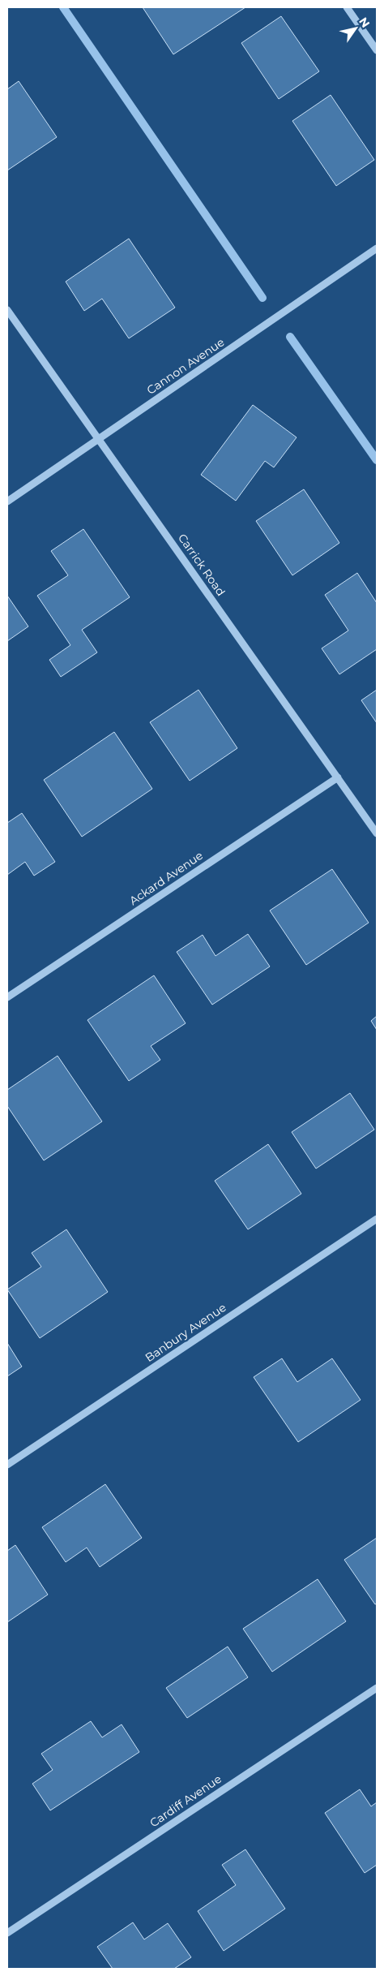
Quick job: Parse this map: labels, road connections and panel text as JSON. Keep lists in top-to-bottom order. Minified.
{"streets":{"street":["Cannon Avenue","Carrick Road","Ackard Avenue","Banbury Avenue","Cardiff Avenue"]},"crossings":[["Cannon Avenue","Carrick Road"],["Carrick Road","Ackard Avenue"]],"north":"top right"}
